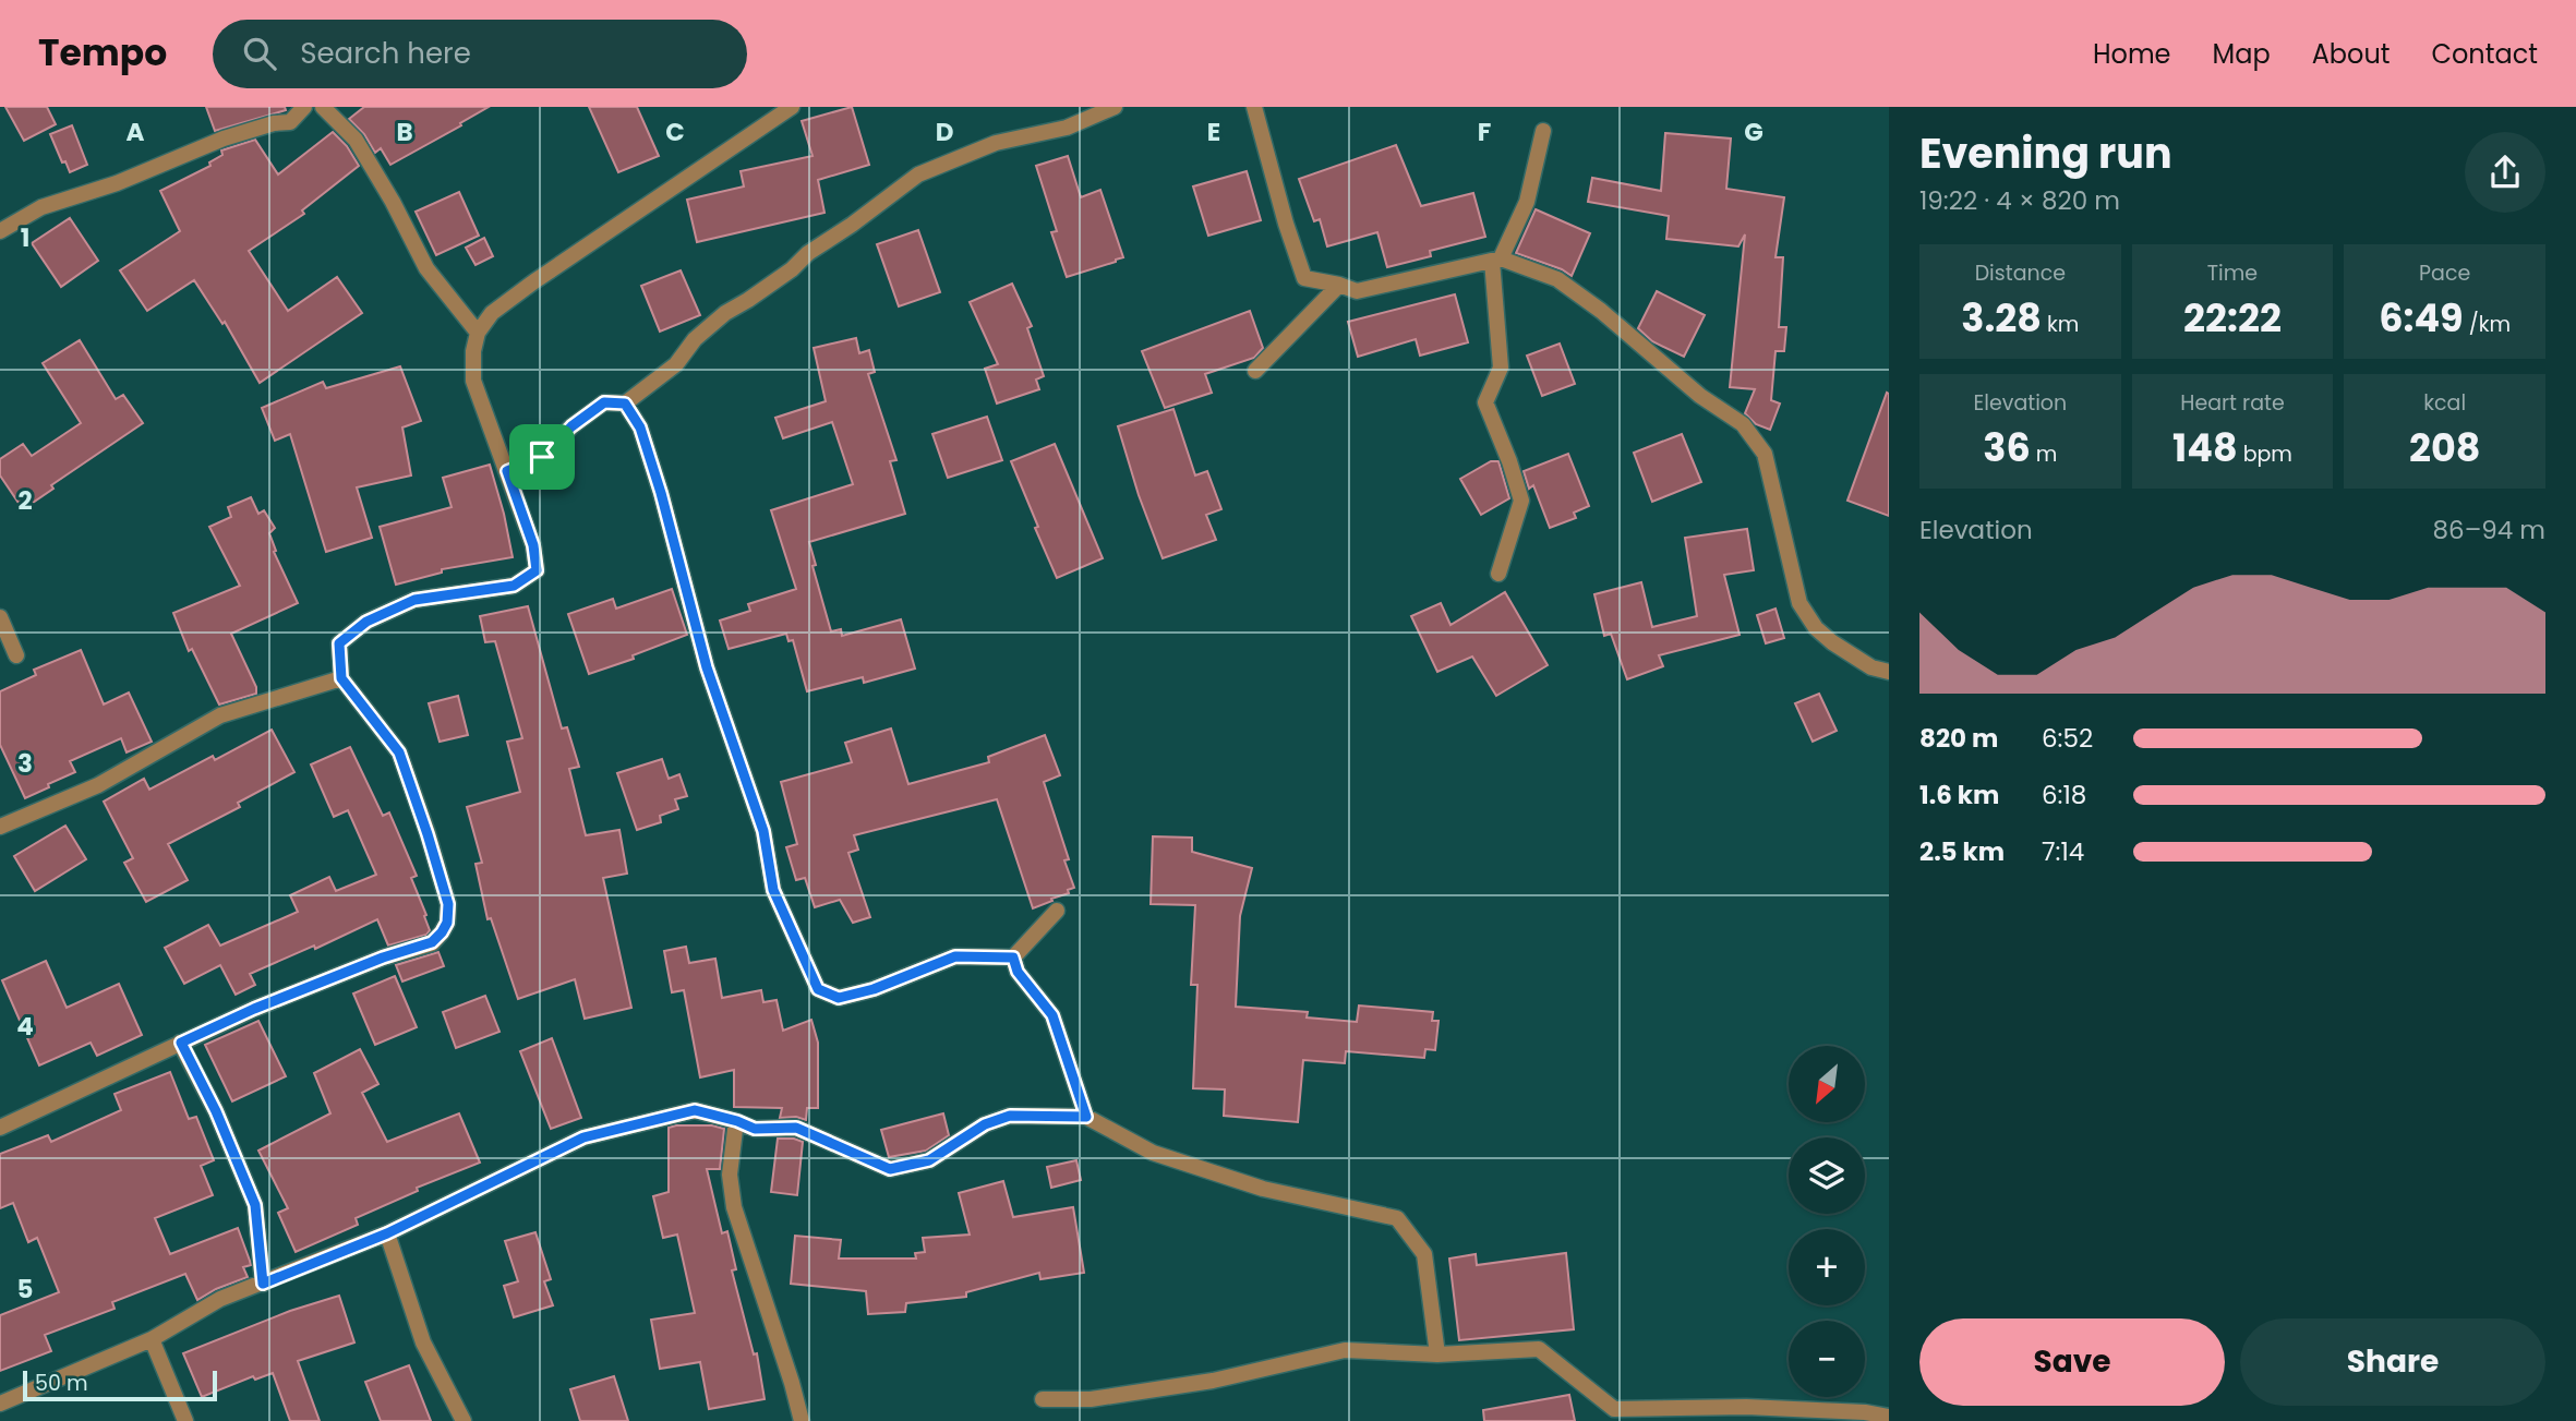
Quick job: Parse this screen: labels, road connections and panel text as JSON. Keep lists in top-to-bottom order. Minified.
{"scale_bar":"50 m","north":"bottom left","page":{"header":"Tempo","search":"Search here","nav":["Home","Map","About","Contact"],"heading":["Evening run","19:22 · 4 × 820 m"],"stats":[["Distance","3.28 km"],["Time","22:22"],["Pace","6:49 /km"],["Elevation","36 m"],["Heart rate","148 bpm"],["kcal","208"]],"chart":["Elevation","86–94 m"],"list":[{"name":"820 m","note":"6:52"},{"name":"1.6 km","note":"6:18"},{"name":"2.5 km","note":"7:14"}],"map_buttons":["+","−"],"buttons":["Save","Share"],"scale":"50 m"},"grid":{"columns":["A","B","C","D","E","F","G"],"rows":["1","2","3","4","5"]}}
